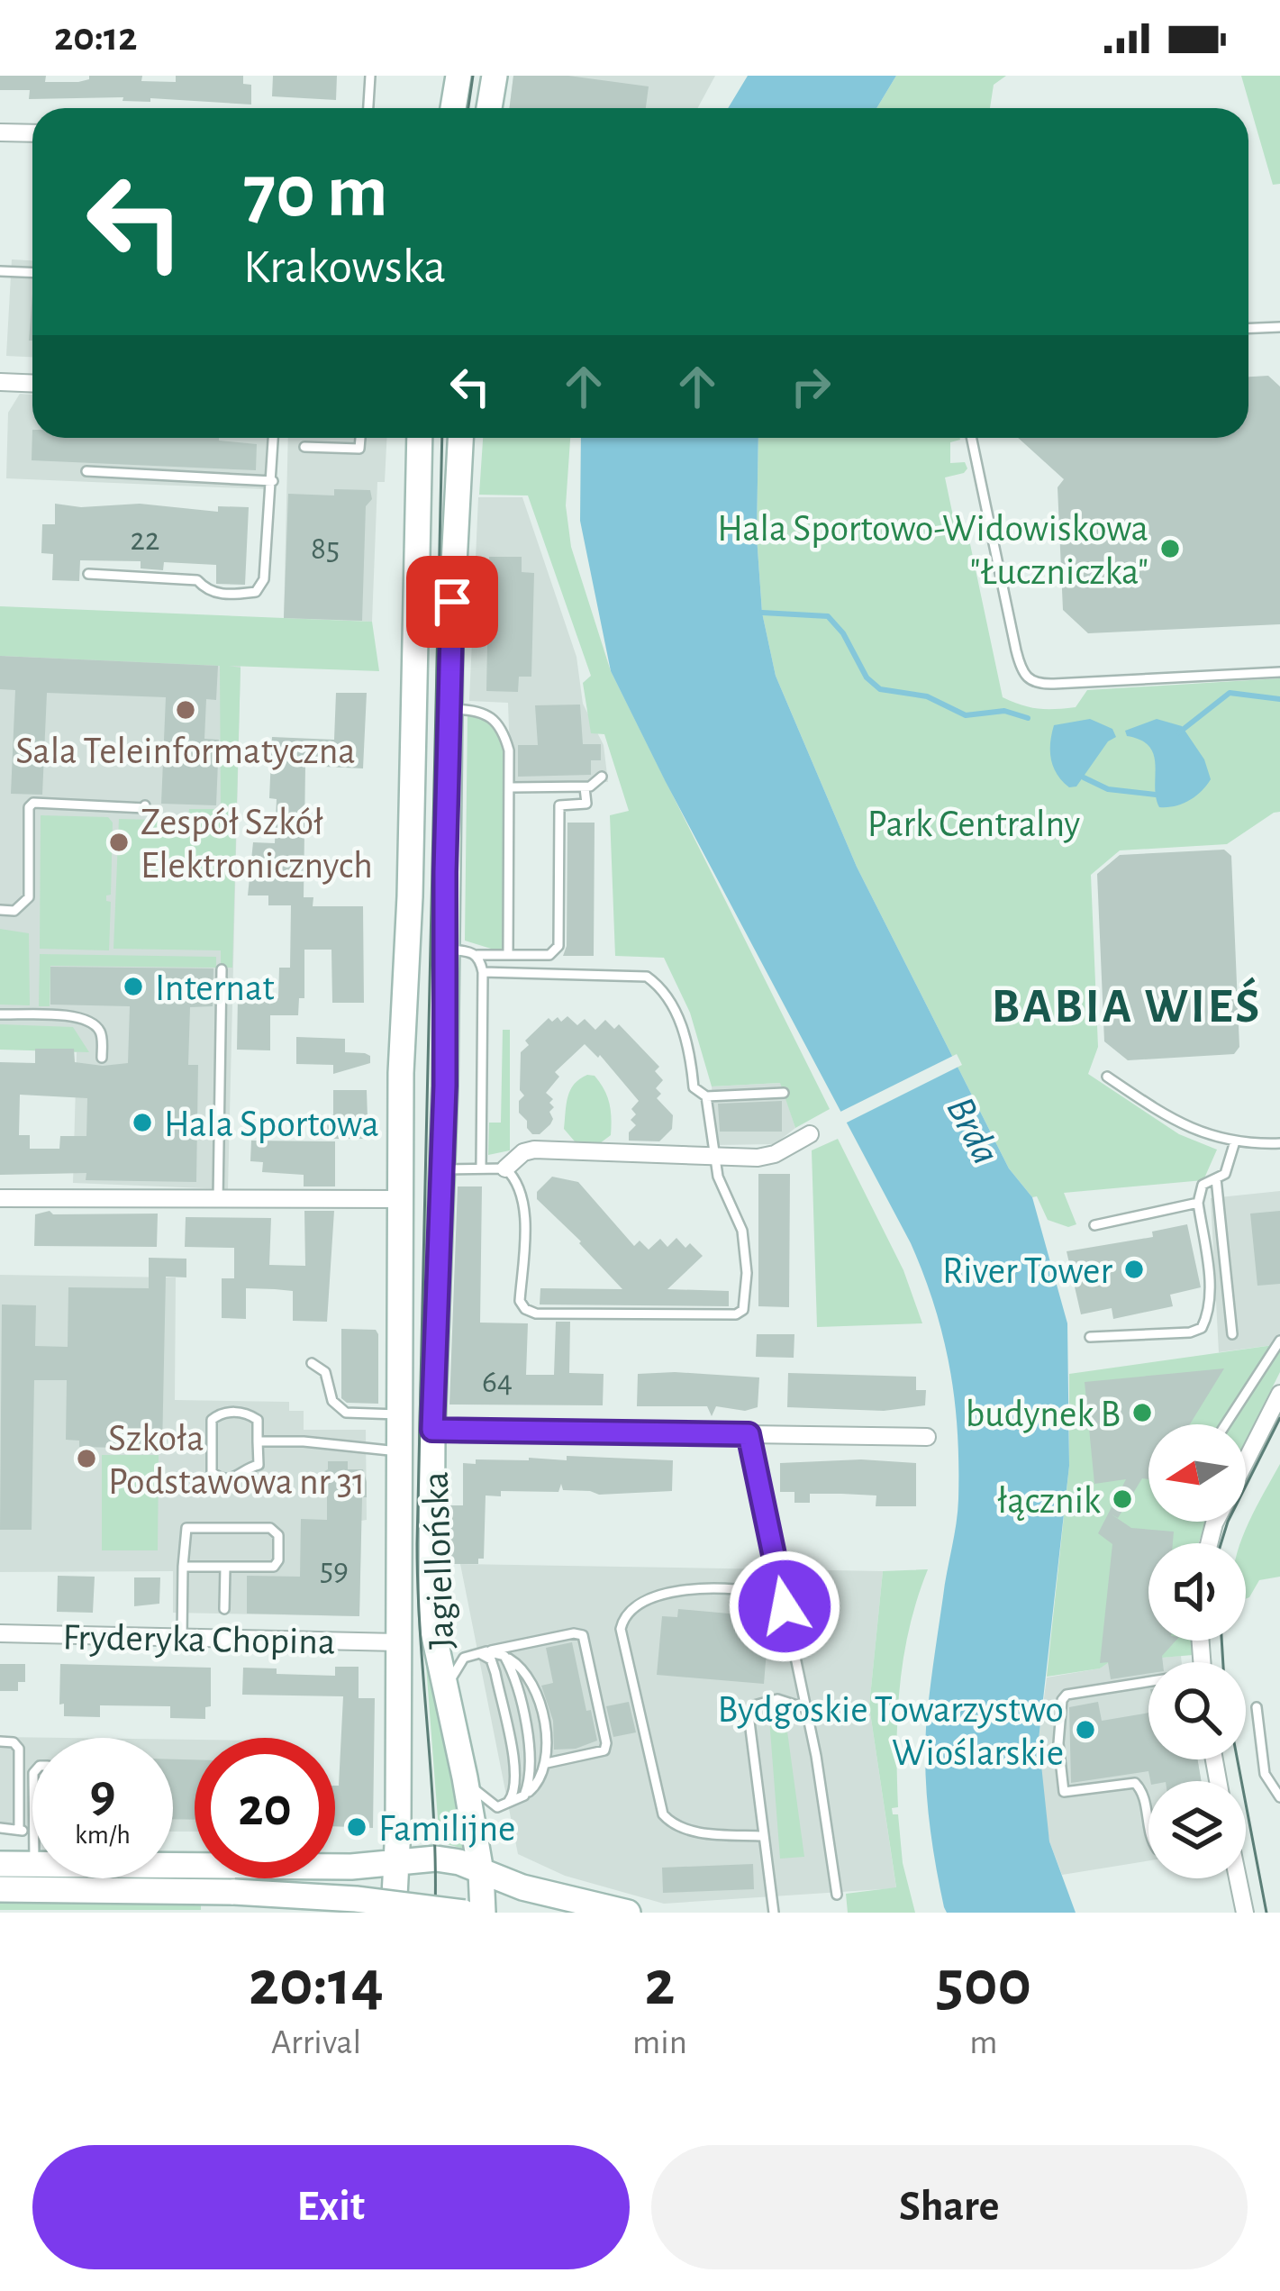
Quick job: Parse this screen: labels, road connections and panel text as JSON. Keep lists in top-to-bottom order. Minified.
{"streets":{"main road":["Jagiellońska"],"street":["Fryderyka Chopina"]},"crossings":[["Jagiellońska","Fryderyka Chopina"]],"districts":["BABIA WIEŚ"],"water":["Brda"],"parks":["Park Centralny"],"places":["Hala Sportowo-Widowiskowa \"Łuczniczka\"","Sala Teleinformatyczna","Zespół Szkół Elektronicznych","Internat","Hala Sportowa","River Tower","budynek B","Szkoła Podstawowa nr 31","łącznik","Bydgoskie Towarzystwo Wioślarskie","Familijne"],"house_numbers":["22","85","64","59"],"north":"left","page":{"status":"20:12","turn":["70 m","Krakowska"],"speed":"9 km/h","limit":"20","eta":["20:14","Arrival","2","min","500","m"],"buttons":["Exit","Share"]}}
